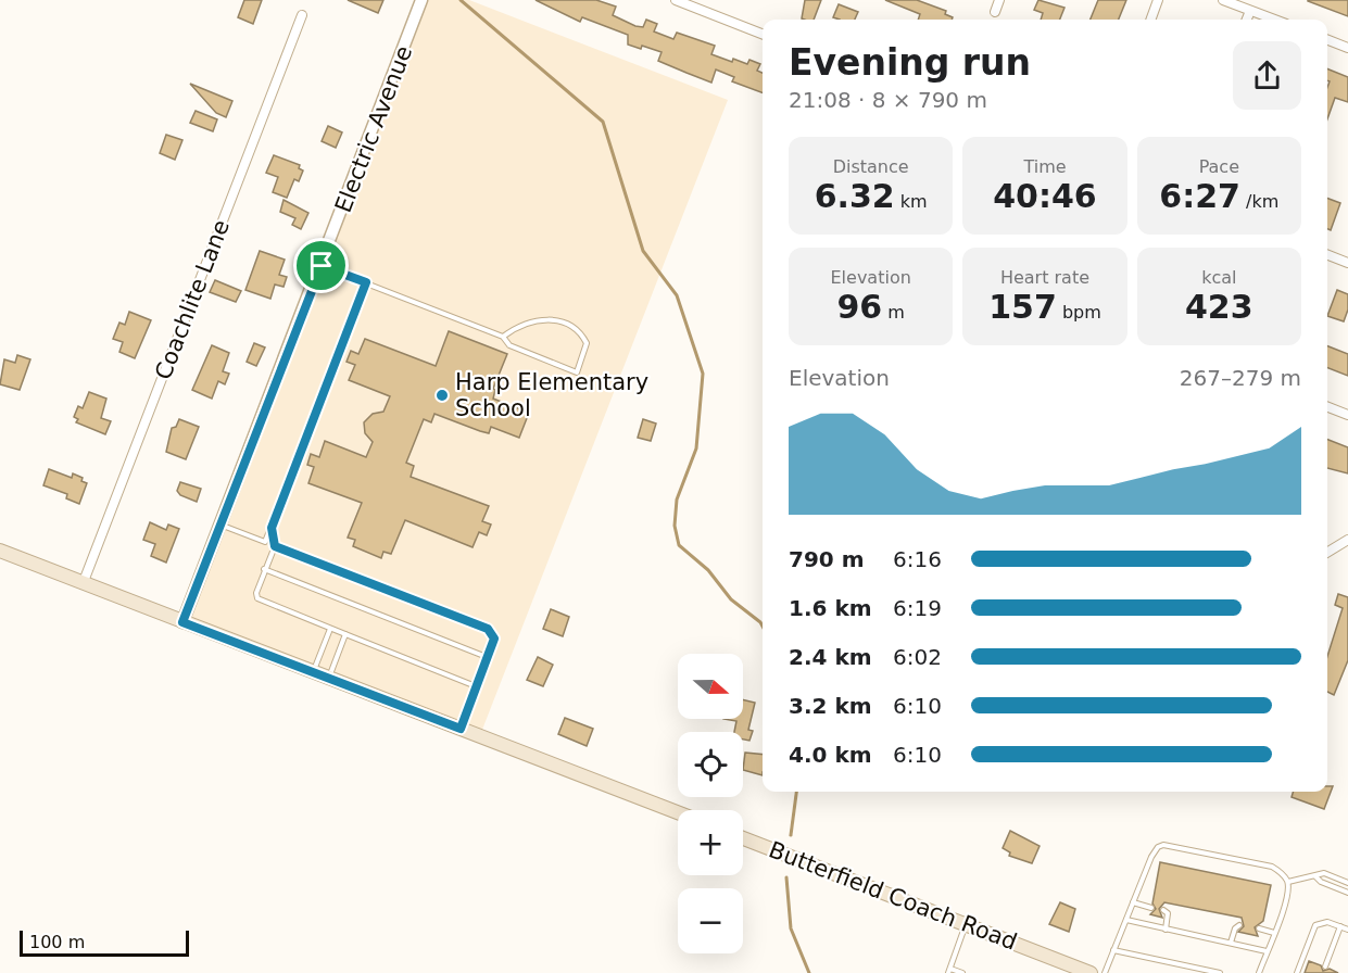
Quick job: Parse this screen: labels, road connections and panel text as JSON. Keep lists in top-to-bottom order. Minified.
{"streets":{"main road":["Butterfield Coach Road"],"street":["Electric Avenue","Coachlite Lane"]},"places":["Harp Elementary School"],"scale_bar":"100 m","north":"right","page":{"heading":["Evening run","21:08 · 8 × 790 m"],"stats":[["Distance","6.32 km"],["Time","40:46"],["Pace","6:27 /km"],["Elevation","96 m"],["Heart rate","157 bpm"],["kcal","423"]],"chart":["Elevation","267–279 m"],"list":[{"name":"790 m","note":"6:16"},{"name":"1.6 km","note":"6:19"},{"name":"2.4 km","note":"6:02"},{"name":"3.2 km","note":"6:10"},{"name":"4.0 km","note":"6:10"}],"map_buttons":["+","−"],"scale":"100 m"}}
